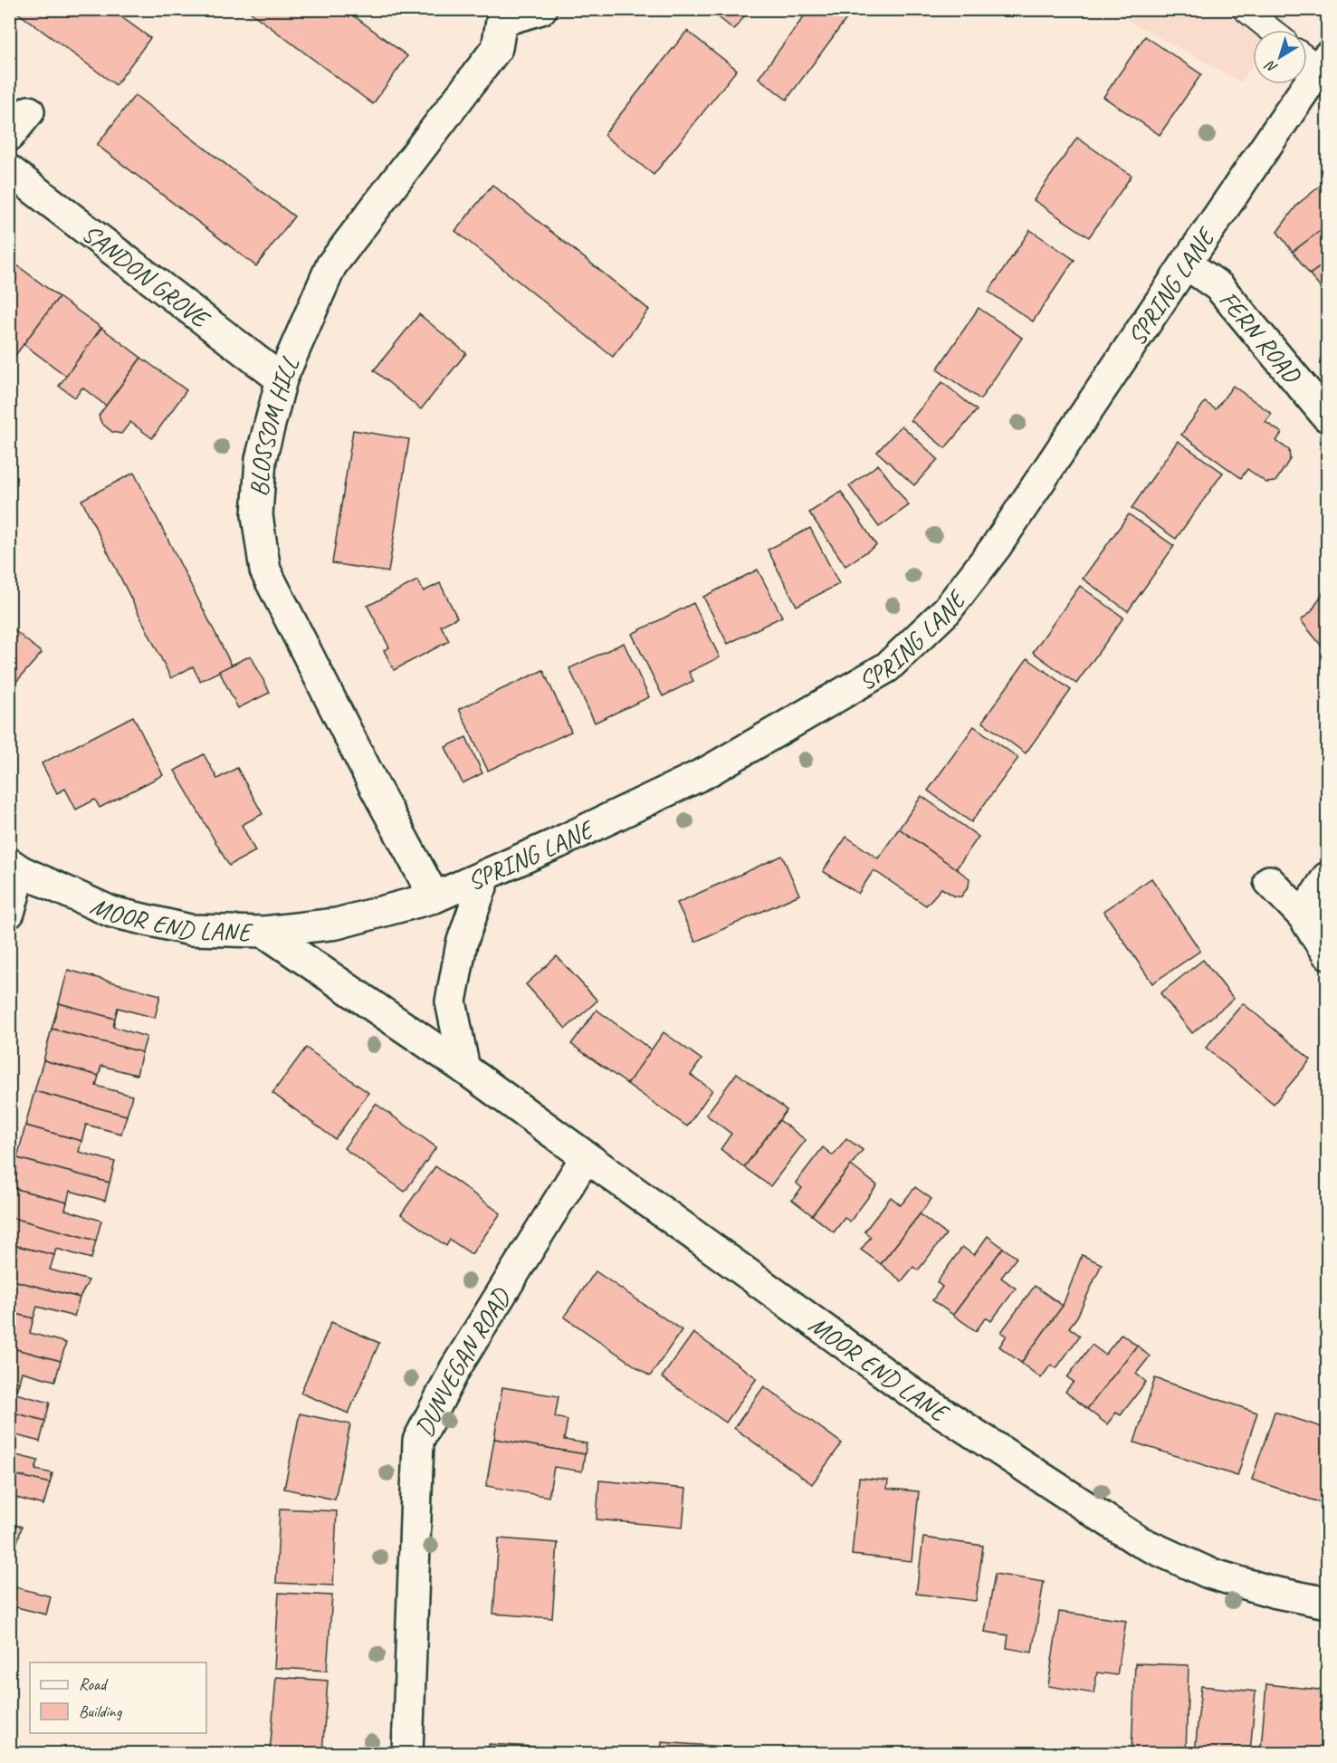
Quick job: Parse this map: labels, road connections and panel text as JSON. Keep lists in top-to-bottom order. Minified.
{"streets":{"street":["SANDON GROVE","SPRING LANE","FERN ROAD","BLOSSOM HILL","MOOR END LANE","DUNVEGAN ROAD"]},"crossings":[["SANDON GROVE","BLOSSOM HILL"],["SPRING LANE","FERN ROAD"],["SPRING LANE","BLOSSOM HILL"],["SPRING LANE","MOOR END LANE"],["MOOR END LANE","DUNVEGAN ROAD"]],"legend":["Road","Building"],"north":"bottom left"}
